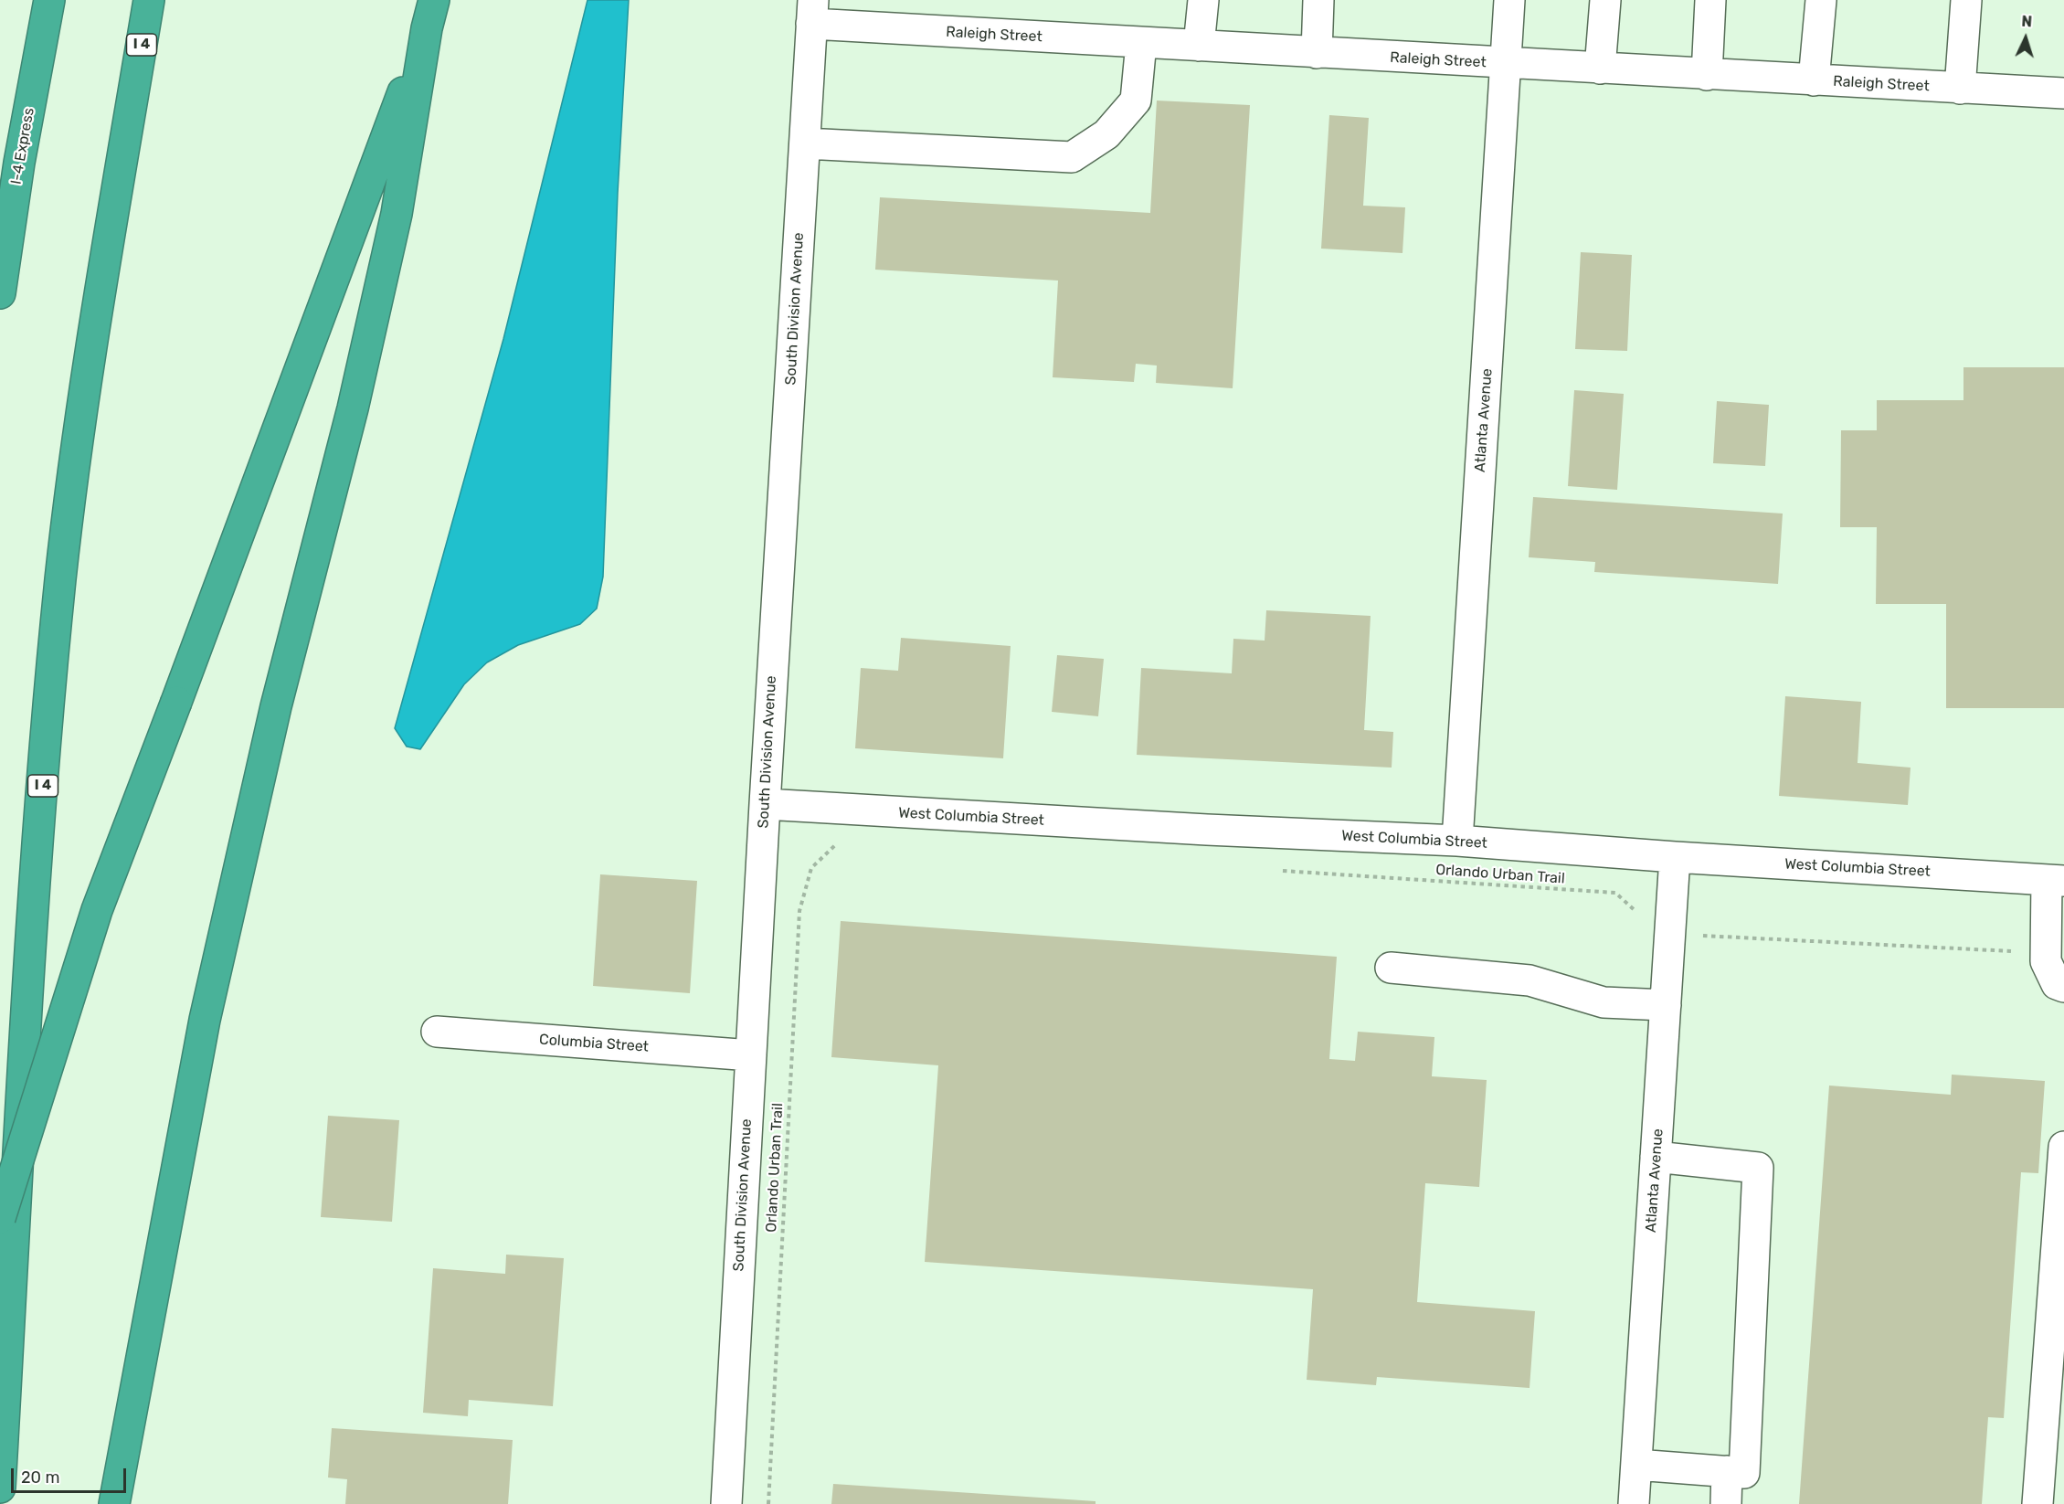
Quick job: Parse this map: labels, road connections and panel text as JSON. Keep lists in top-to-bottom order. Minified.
{"streets":{"highway":["I 4","I-4 Express"],"street":["Raleigh Street","South Division Avenue","Atlanta Avenue","West Columbia Street","Columbia Street"],"path":["Orlando Urban Trail"]},"crossings":[["Raleigh Street","South Division Avenue"],["Raleigh Street","Atlanta Avenue"],["South Division Avenue","West Columbia Street"],["South Division Avenue","Columbia Street"],["Atlanta Avenue","West Columbia Street"]],"scale_bar":"20 m","north":"top"}
